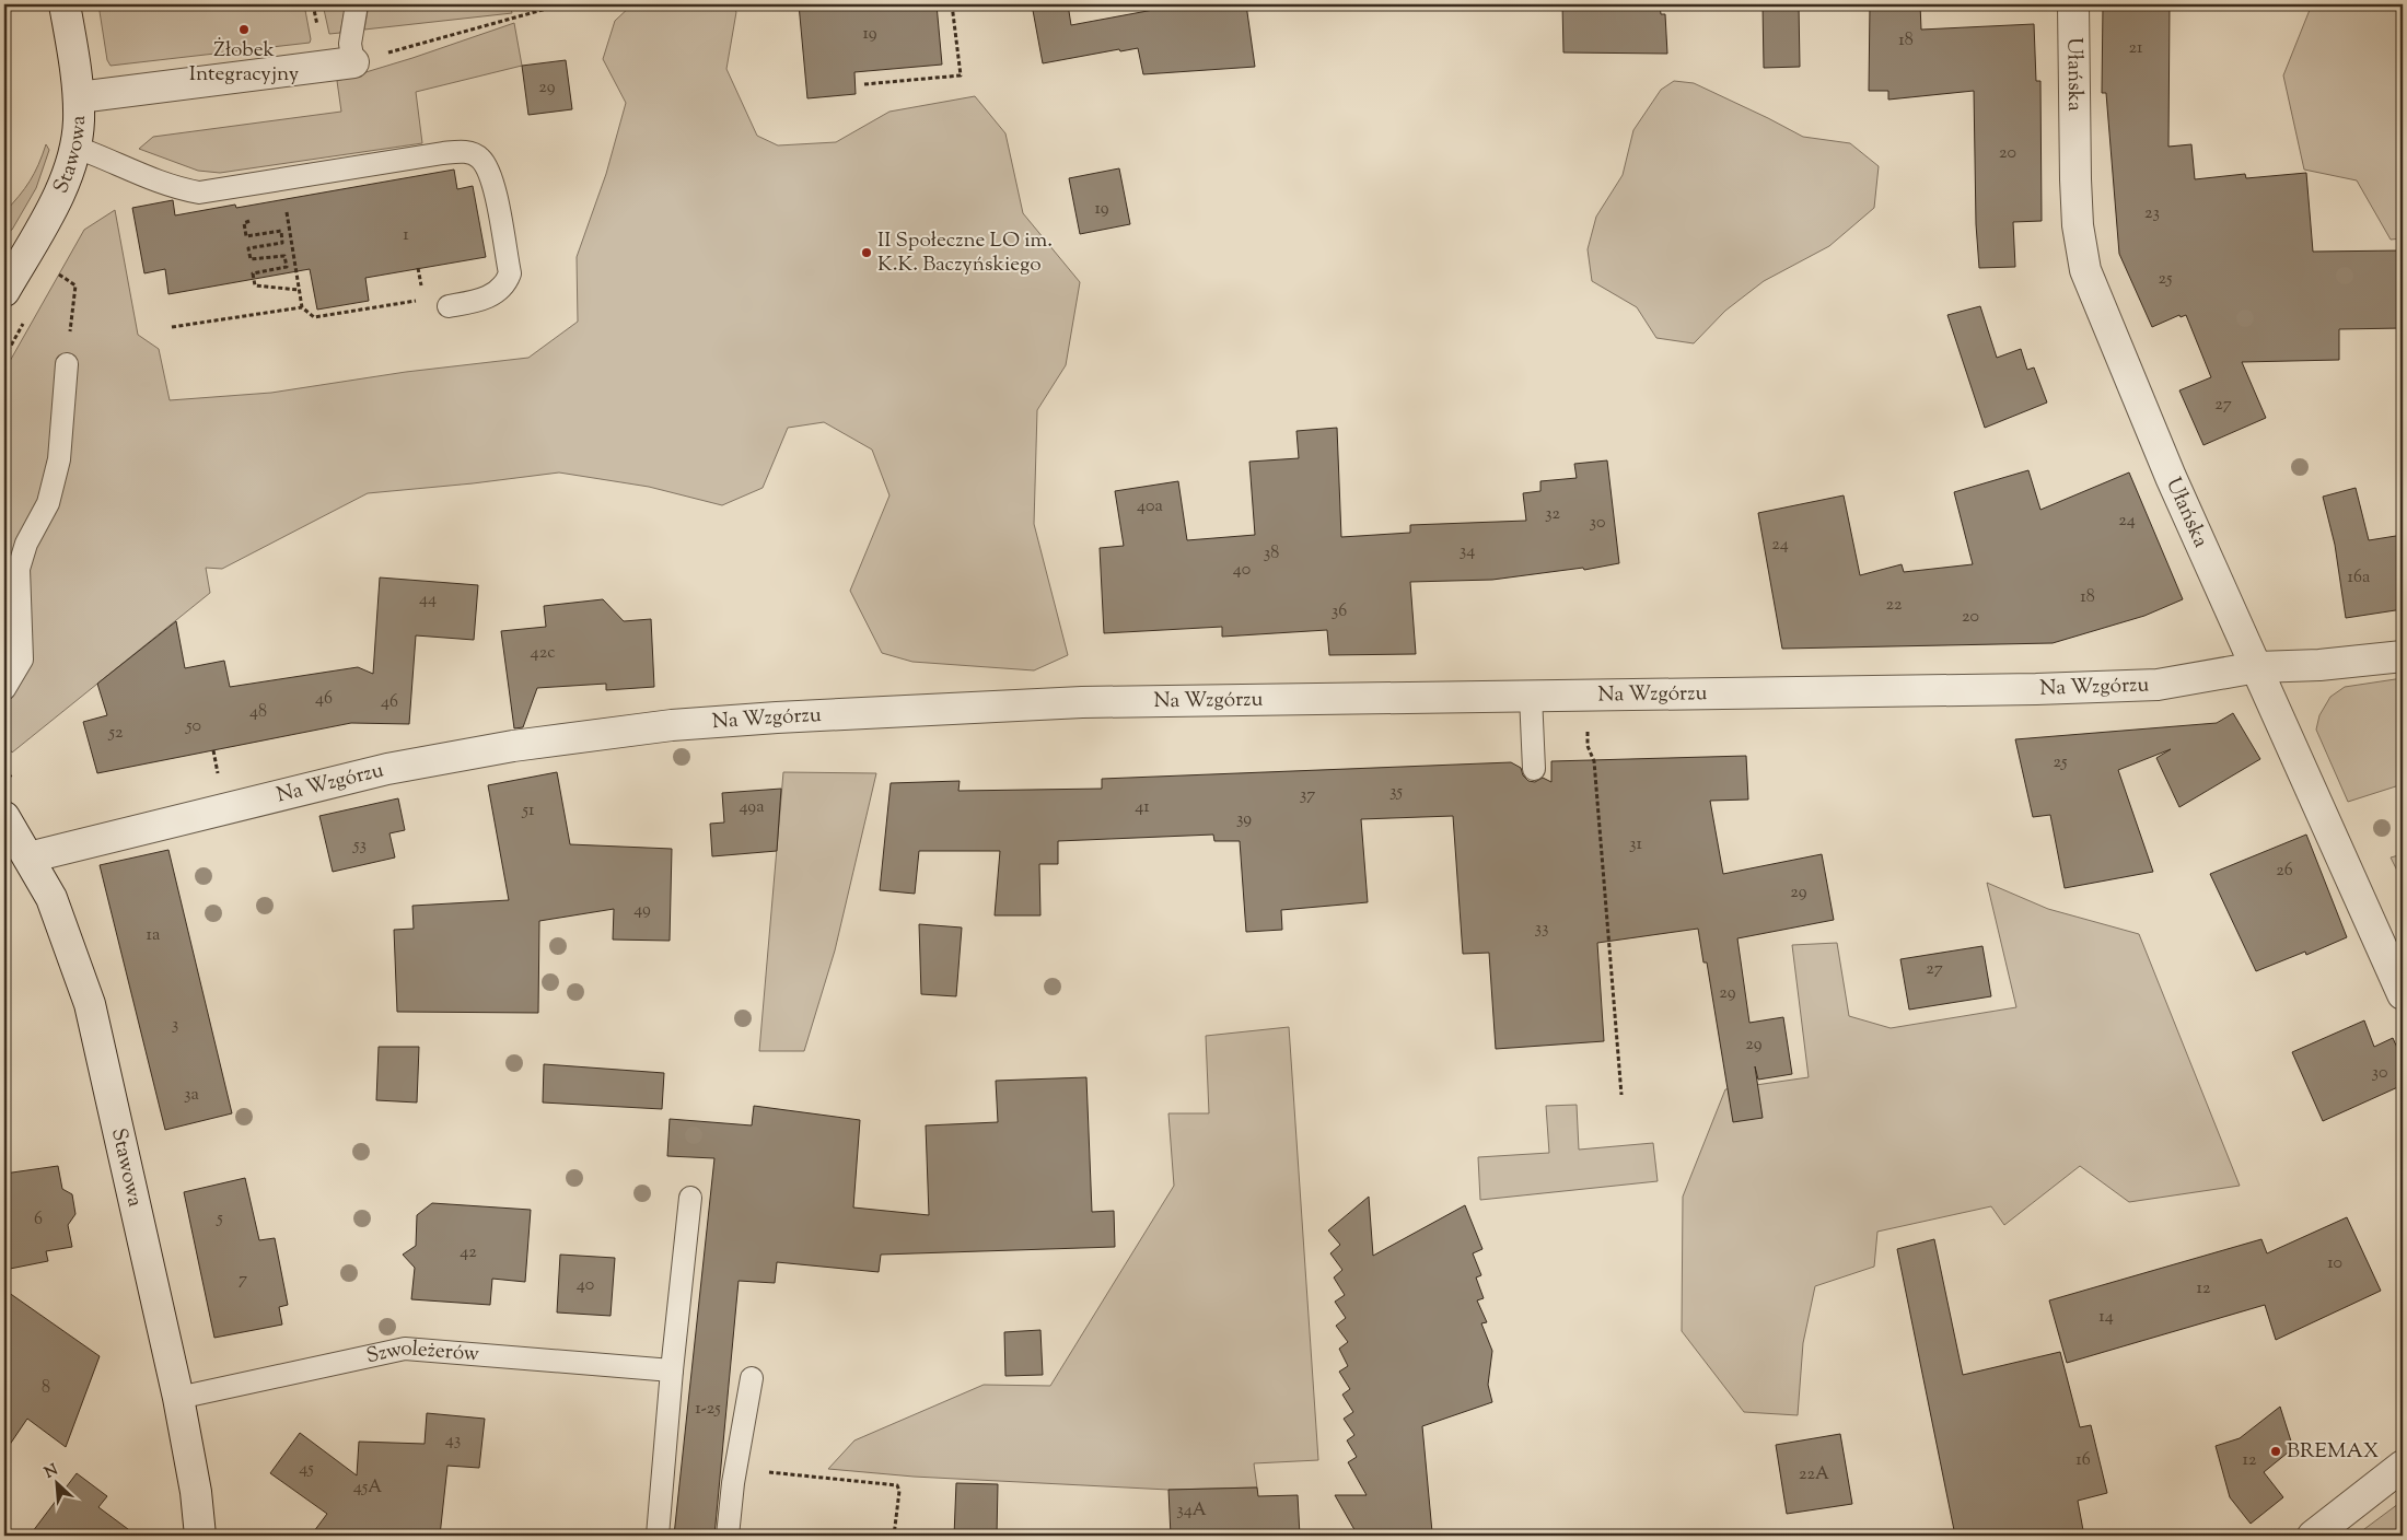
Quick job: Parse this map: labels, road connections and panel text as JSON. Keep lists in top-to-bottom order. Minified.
{"streets":{"street":["Ułańska","Stawowa","Na Wzgórzu"],"lane":["Szwoleżerów"]},"crossings":[["Ułańska","Na Wzgórzu"],["Stawowa","Na Wzgórzu"],["Stawowa","Szwoleżerów"]],"places":["Żłobek Integracyjny","II Społeczne LO im. K.K. Baczyńskiego","BREMAX"],"house_numbers":["19","18","21","29","20","19","23","1","25","27","40a","32","24","30","24","34","38","40","16a","18","44","22","36","20","42c","46","46","48","50","52","25","35","37","49a","41","51","39","31","53","26","29","49","33","1a","27","29","3","29","30","3a","5","6","42","10","7","40","12","14","8","1-25","43","16","12","45","22A","45A","34A"],"north":"top left"}
